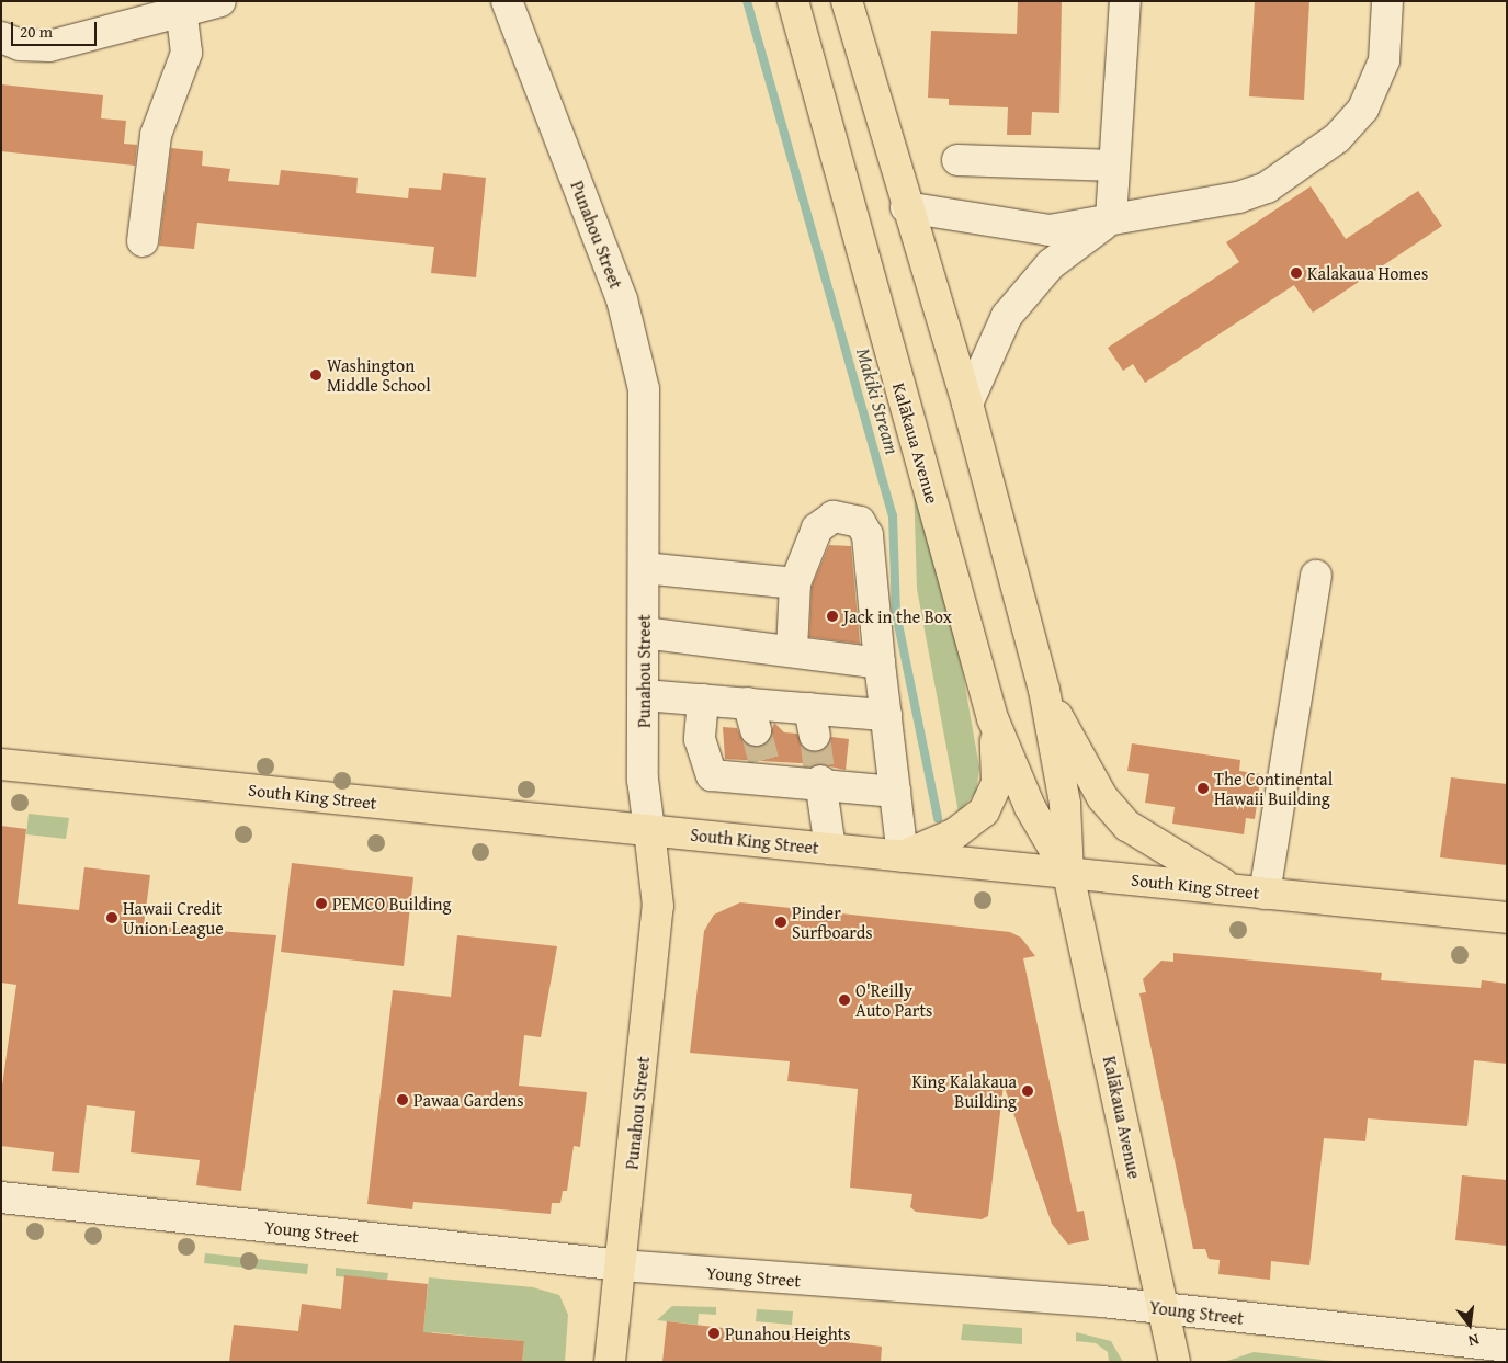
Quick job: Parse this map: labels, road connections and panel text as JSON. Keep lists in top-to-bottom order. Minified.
{"streets":{"main road":["Punahou Street","Kalākaua Avenue","South King Street"],"street":["Young Street"]},"crossings":[["Punahou Street","South King Street"],["Punahou Street","Young Street"],["Kalākaua Avenue","South King Street"],["Kalākaua Avenue","Young Street"]],"water":["Makiki Stream"],"places":["Kalakaua Homes","Washington Middle School","Jack in the Box","The Continental Hawaii Building","PEMCO Building","Hawaii Credit Union League","Pinder Surfboards","O'Reilly Auto Parts","King Kalakaua Building","Pawaa Gardens","Punahou Heights"],"scale_bar":"20 m","north":"bottom"}
